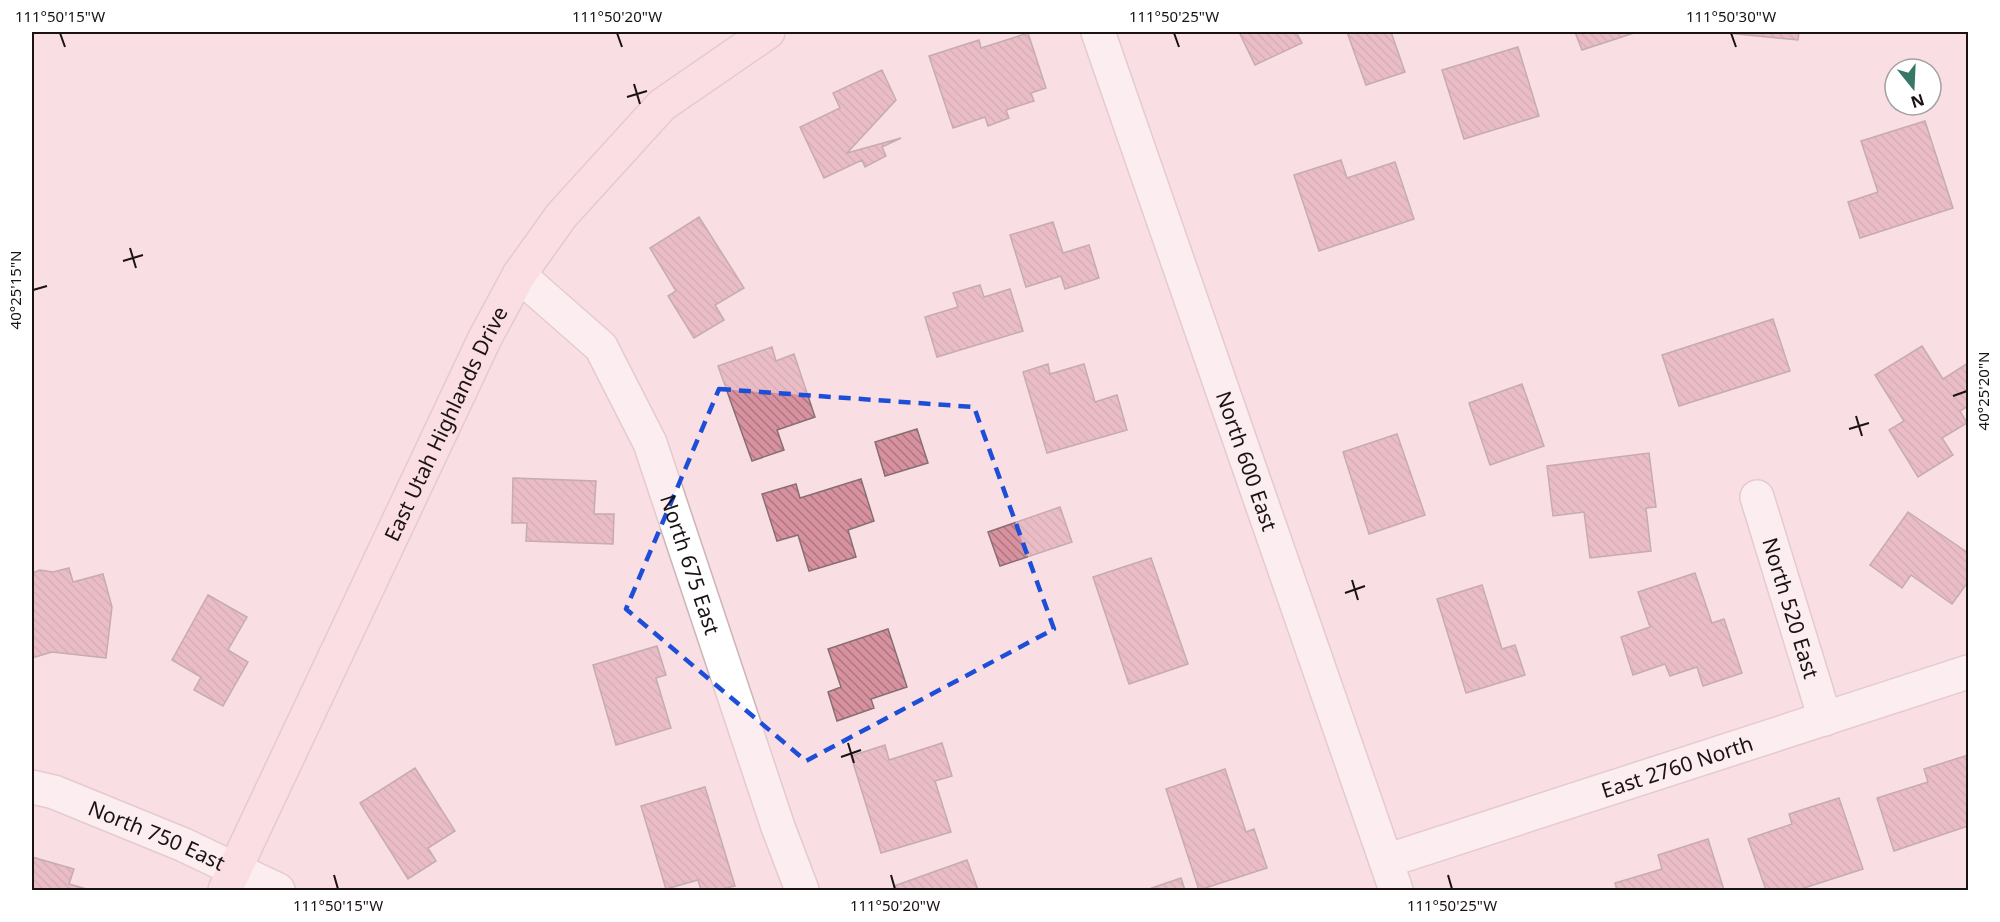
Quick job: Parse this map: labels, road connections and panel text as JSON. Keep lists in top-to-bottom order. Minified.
{"streets":{"street":["East Utah Highlands Drive","North 600 East","North 675 East","North 520 East","East 2760 North","North 750 East"]},"crossings":[["East Utah Highlands Drive","North 675 East"],["East Utah Highlands Drive","North 750 East"],["North 600 East","East 2760 North"],["North 520 East","East 2760 North"]],"north":"bottom","coordinates":["111°50'15\"W","111°50'20\"W","111°50'25\"W","111°50'30\"W","40°25'15\"N","40°25'20\"N"]}
